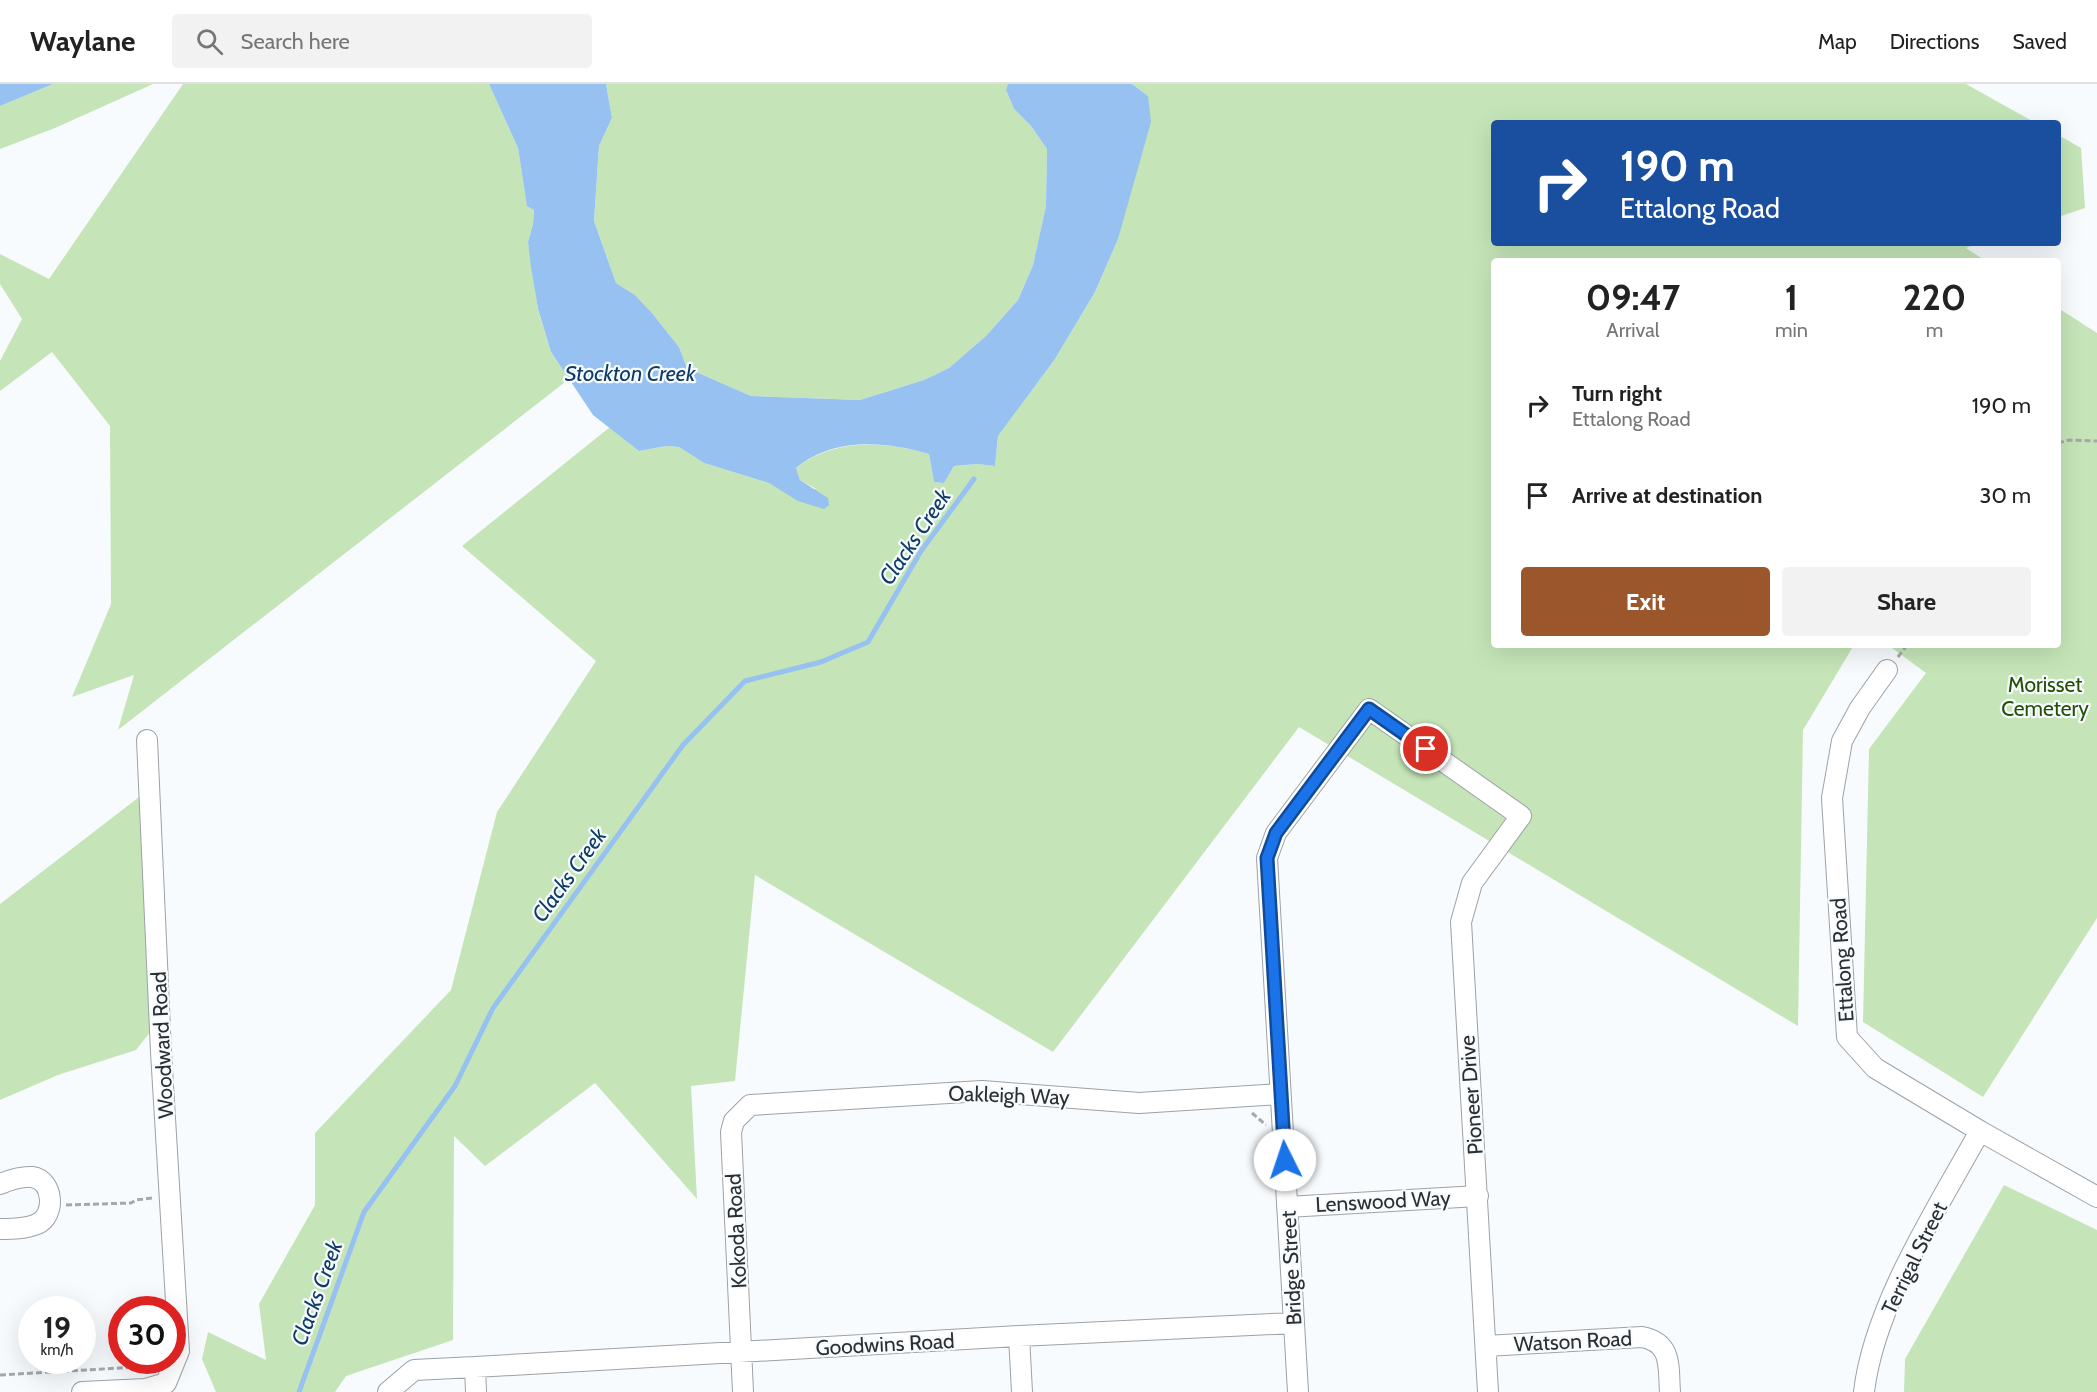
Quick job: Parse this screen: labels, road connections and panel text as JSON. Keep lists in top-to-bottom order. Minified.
{"streets":{"street":["Ettalong Road","Woodward Road","Oakleigh Way","Pioneer Drive","Lenswood Way","Kokoda Road","Terrigal Street","Bridge Street","Watson Road","Goodwins Road"]},"crossings":[["Ettalong Road","Terrigal Street"],["Oakleigh Way","Kokoda Road"],["Oakleigh Way","Bridge Street"],["Pioneer Drive","Lenswood Way"],["Pioneer Drive","Bridge Street"],["Pioneer Drive","Watson Road"],["Lenswood Way","Bridge Street"],["Kokoda Road","Goodwins Road"],["Bridge Street","Goodwins Road"]],"water":["Stockton Creek","Clacks Creek"],"parks":["Morisset Cemetery"],"page":{"header":"Waylane","search":"Search here","nav":["Map","Directions","Saved"],"turn":["190 m","Ettalong Road"],"eta":["09:47","Arrival","1","min","220","m"],"list":[{"name":"Turn right","note":"Ettalong Road","value":"190 m"},{"name":"Arrive at destination","value":"30 m"}],"buttons":["Exit","Share"],"speed":"19 km/h","limit":"30"}}
